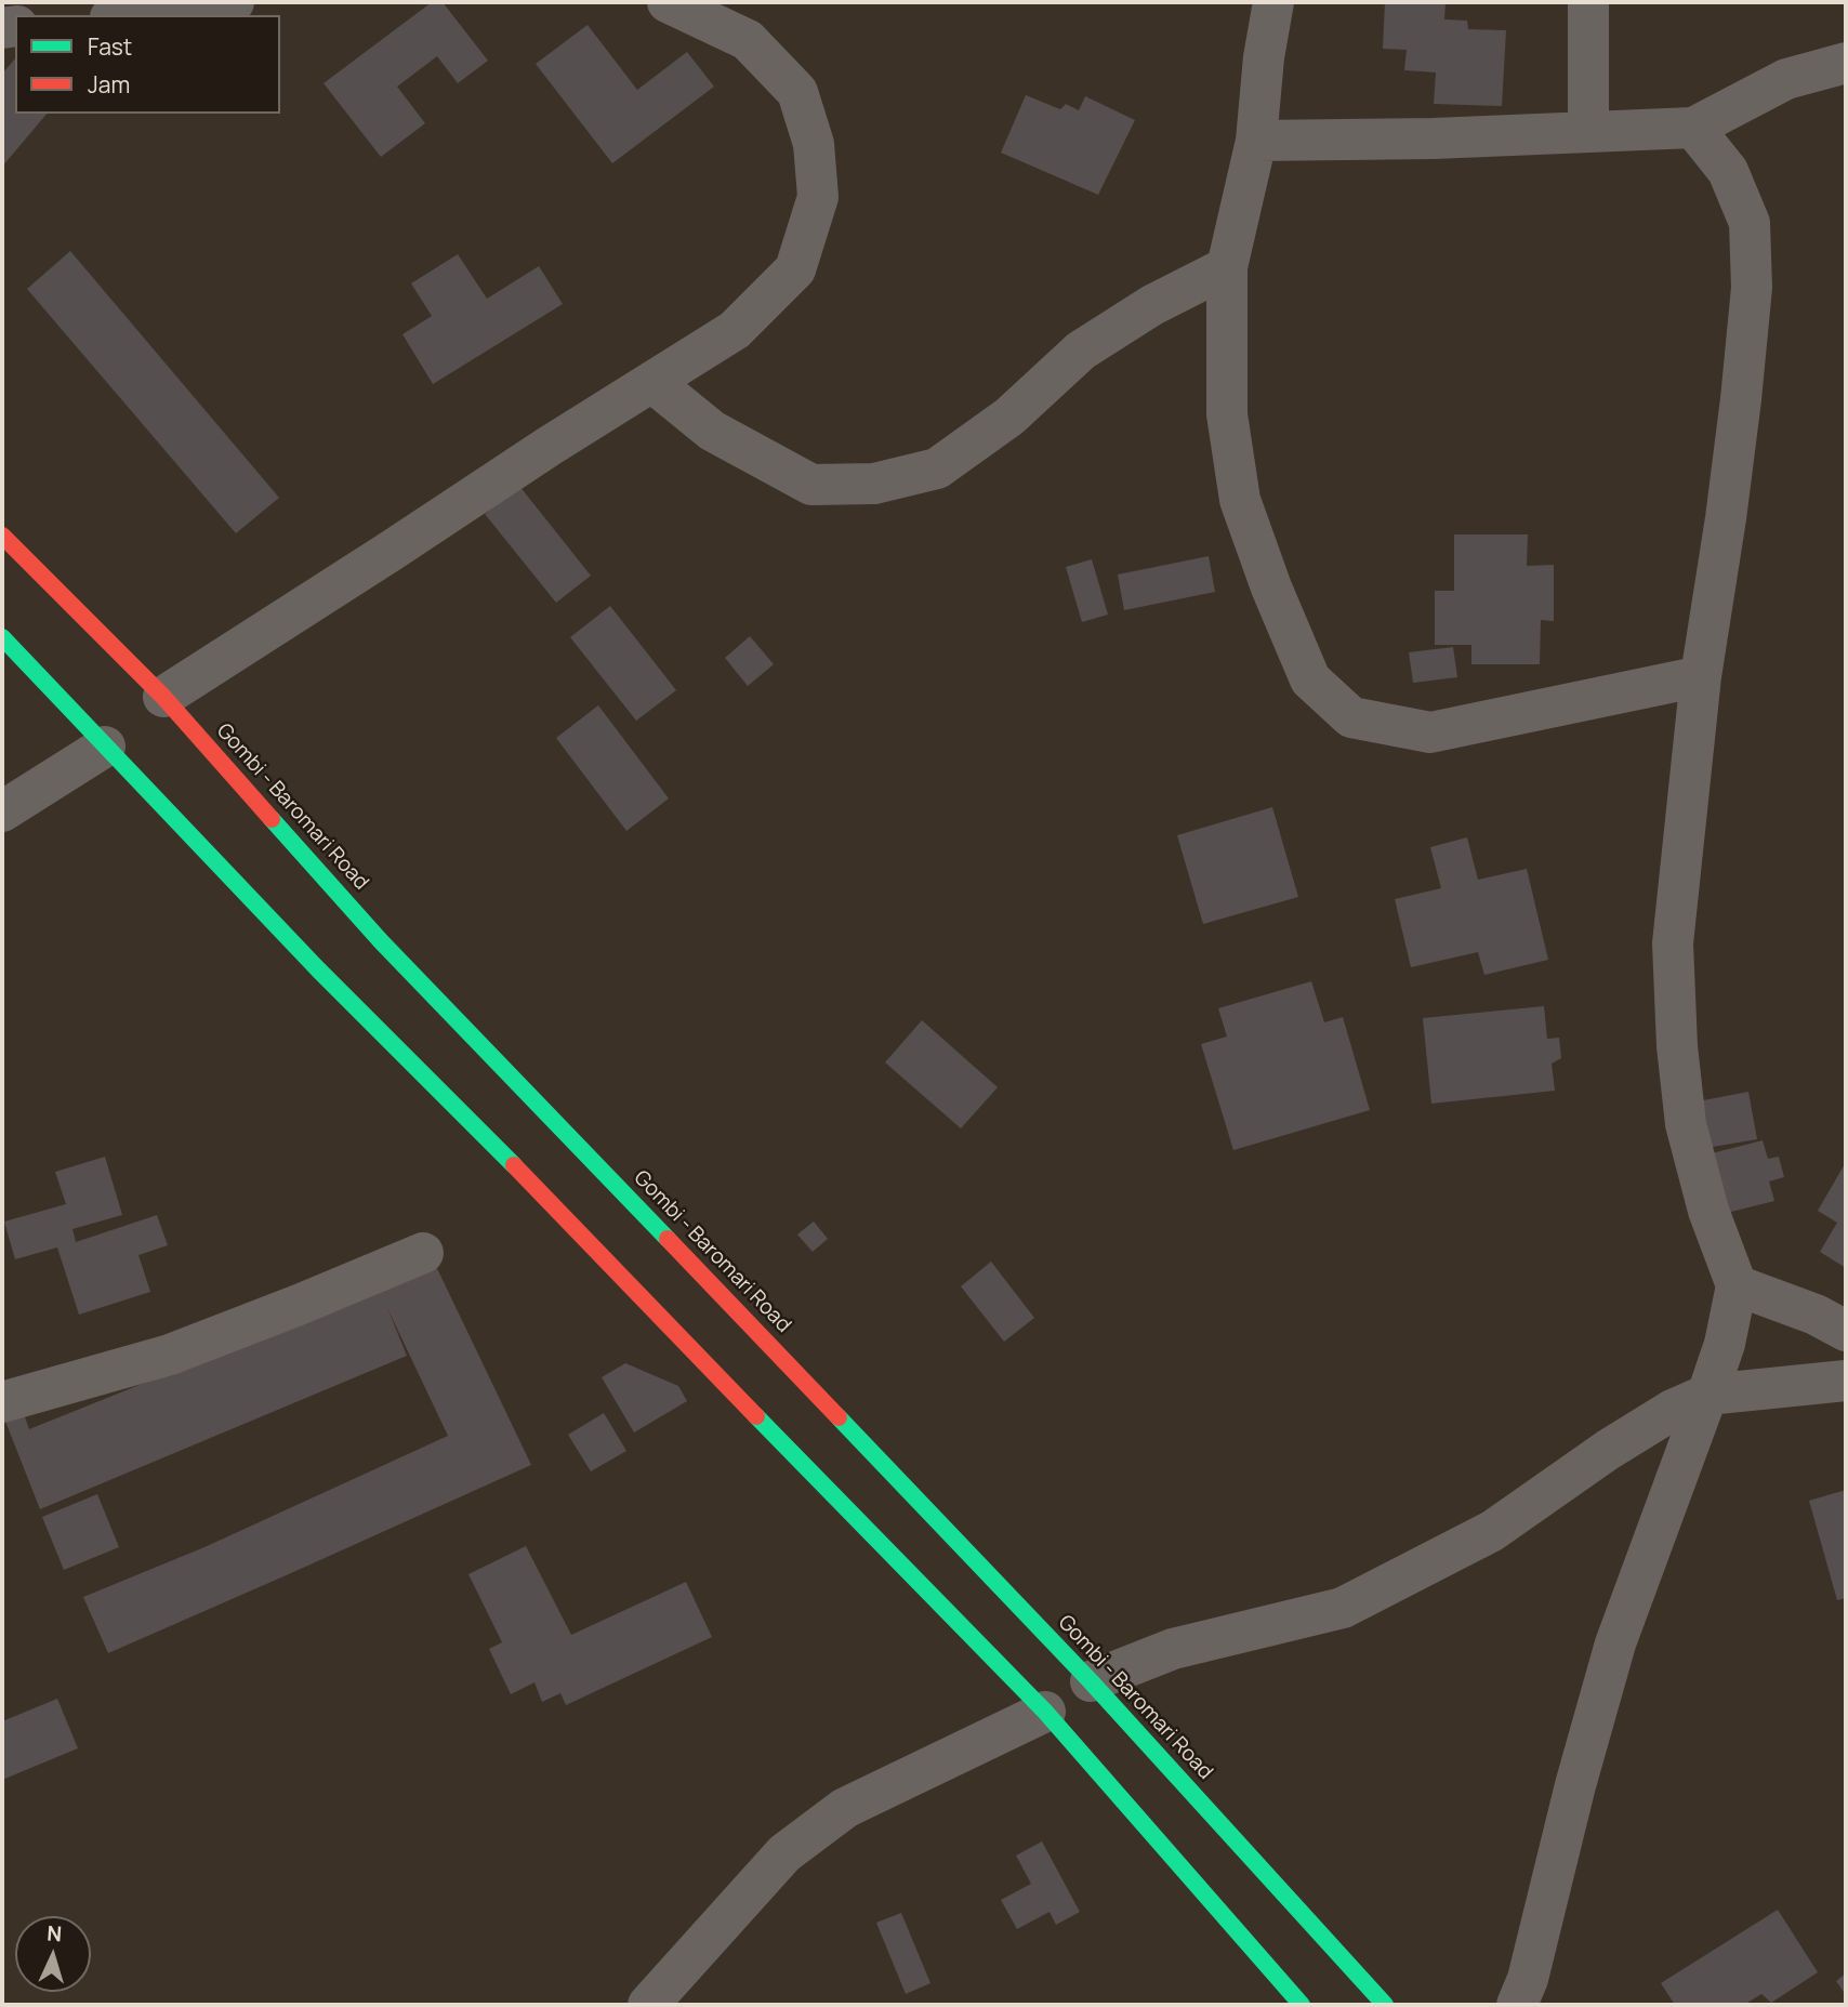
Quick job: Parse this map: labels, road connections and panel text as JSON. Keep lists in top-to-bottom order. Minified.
{"streets":{"main road":["Gombi - Baromari Road"]},"legend":["Fast","Jam"],"north":"top"}
